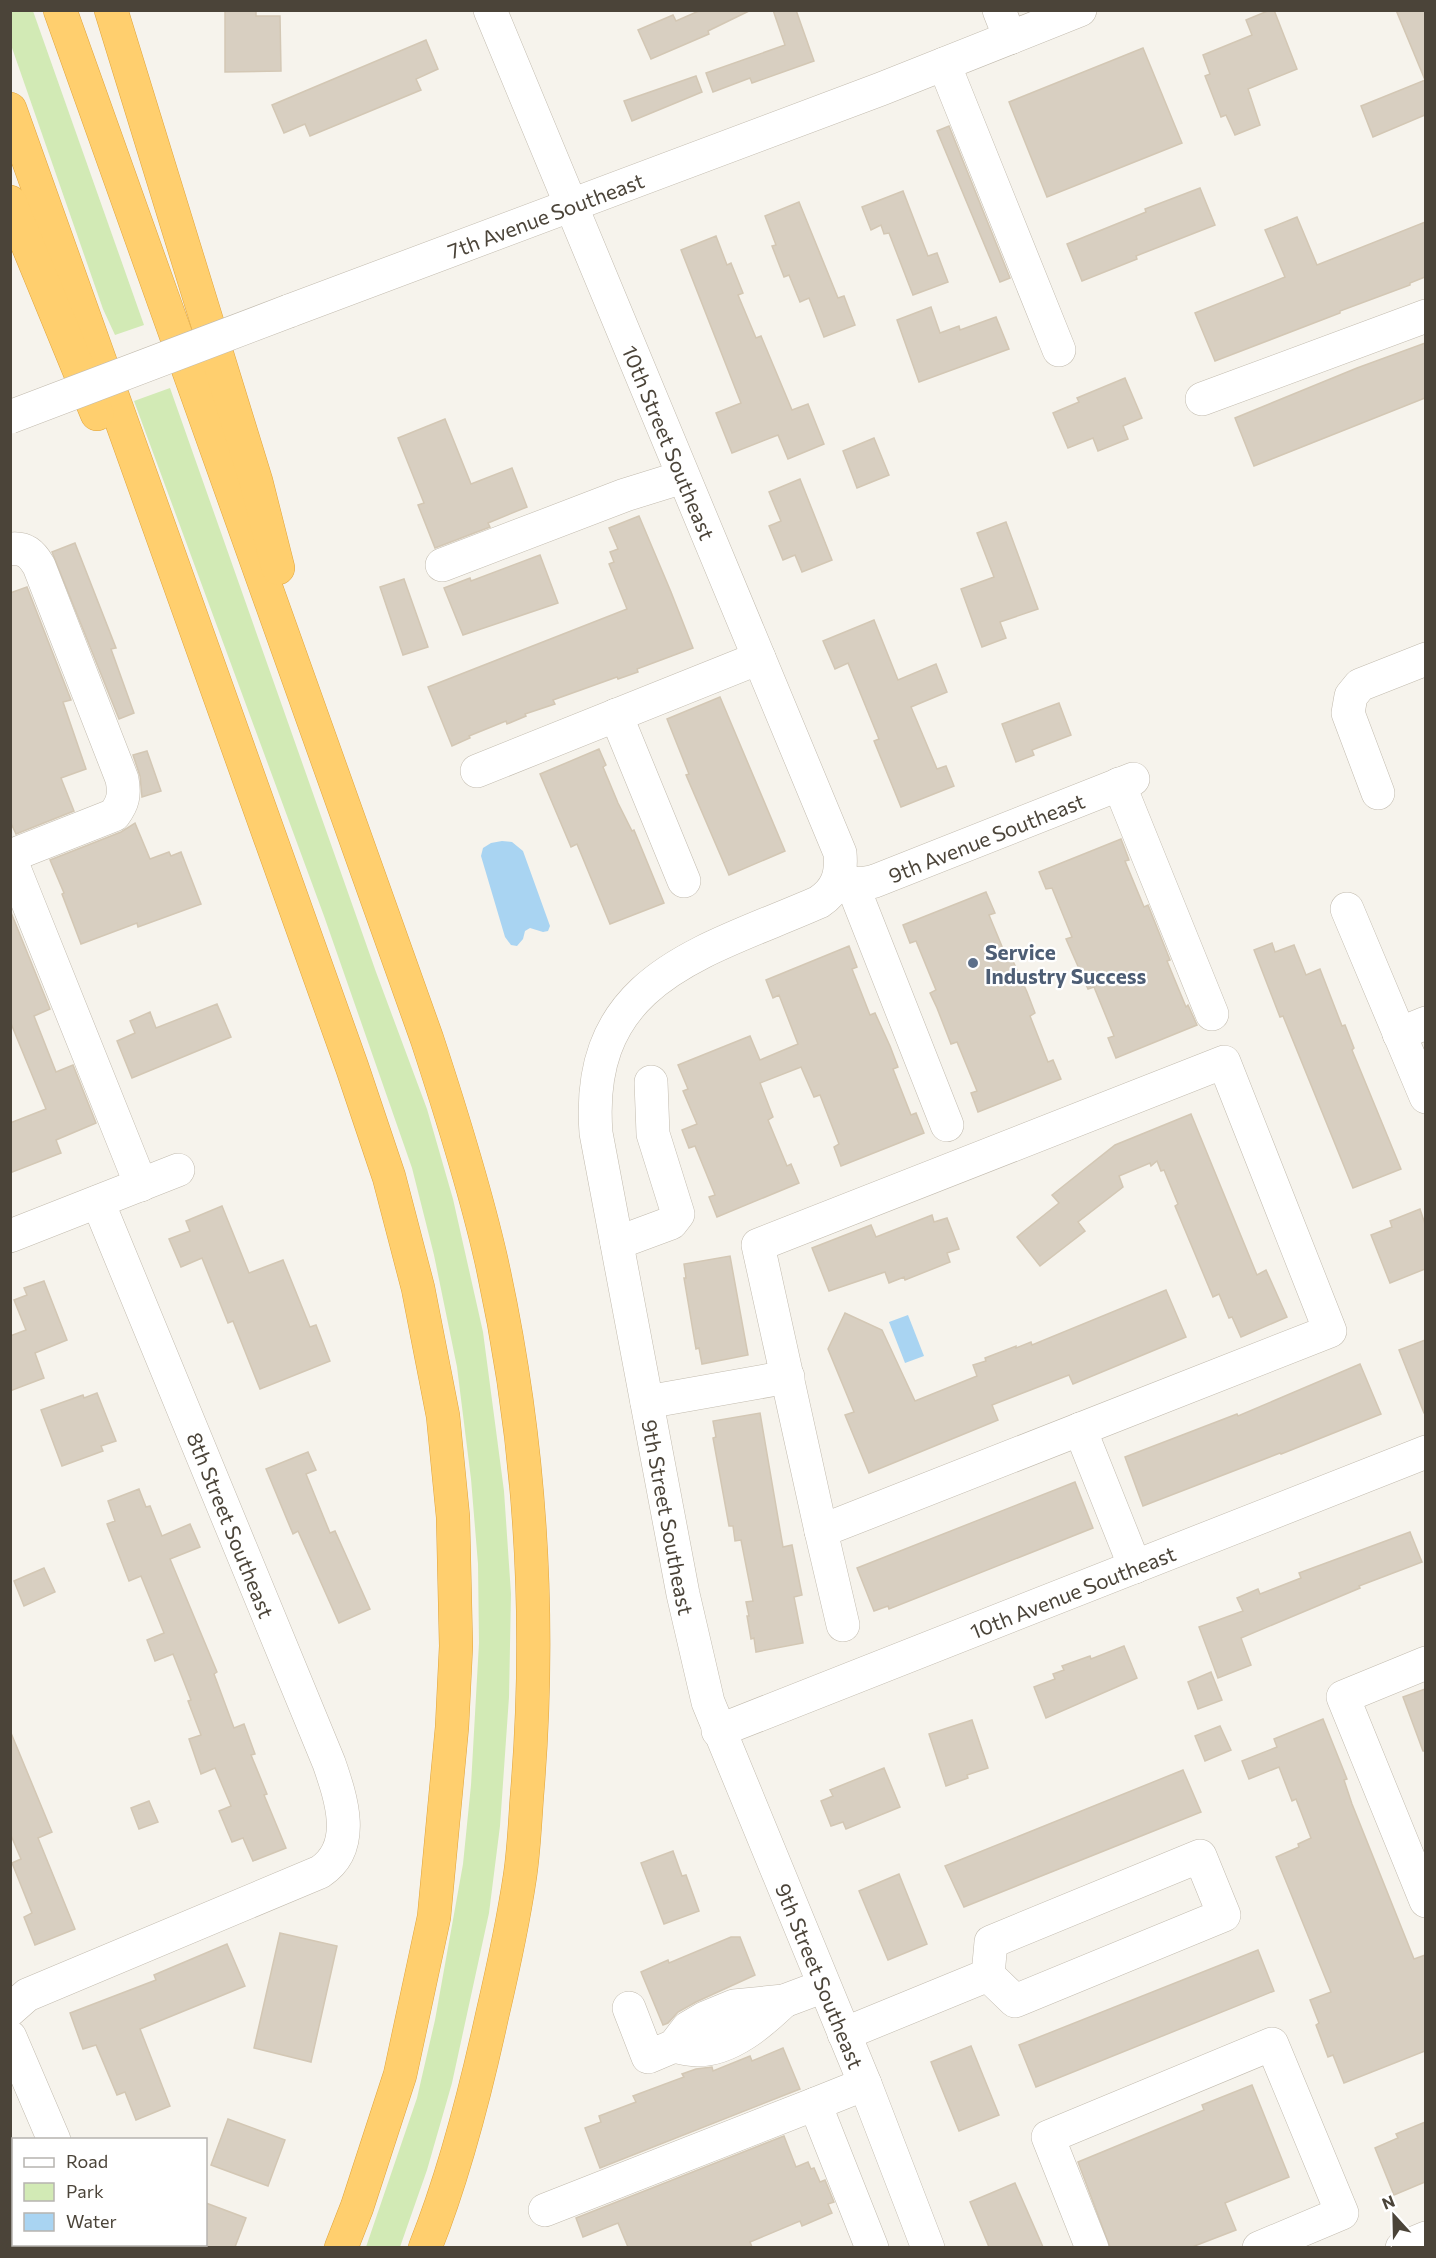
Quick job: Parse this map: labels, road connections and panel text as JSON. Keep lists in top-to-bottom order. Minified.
{"streets":{"street":["7th Avenue Southeast","10th Street Southeast","9th Avenue Southeast","9th Street Southeast","8th Street Southeast","10th Avenue Southeast"]},"crossings":[["7th Avenue Southeast","10th Street Southeast"],["10th Street Southeast","9th Avenue Southeast"],["10th Street Southeast","9th Street Southeast"],["9th Avenue Southeast","9th Street Southeast"],["9th Street Southeast","10th Avenue Southeast"]],"places":["Service Industry Success"],"legend":["Road","Park","Water"],"north":"top"}
